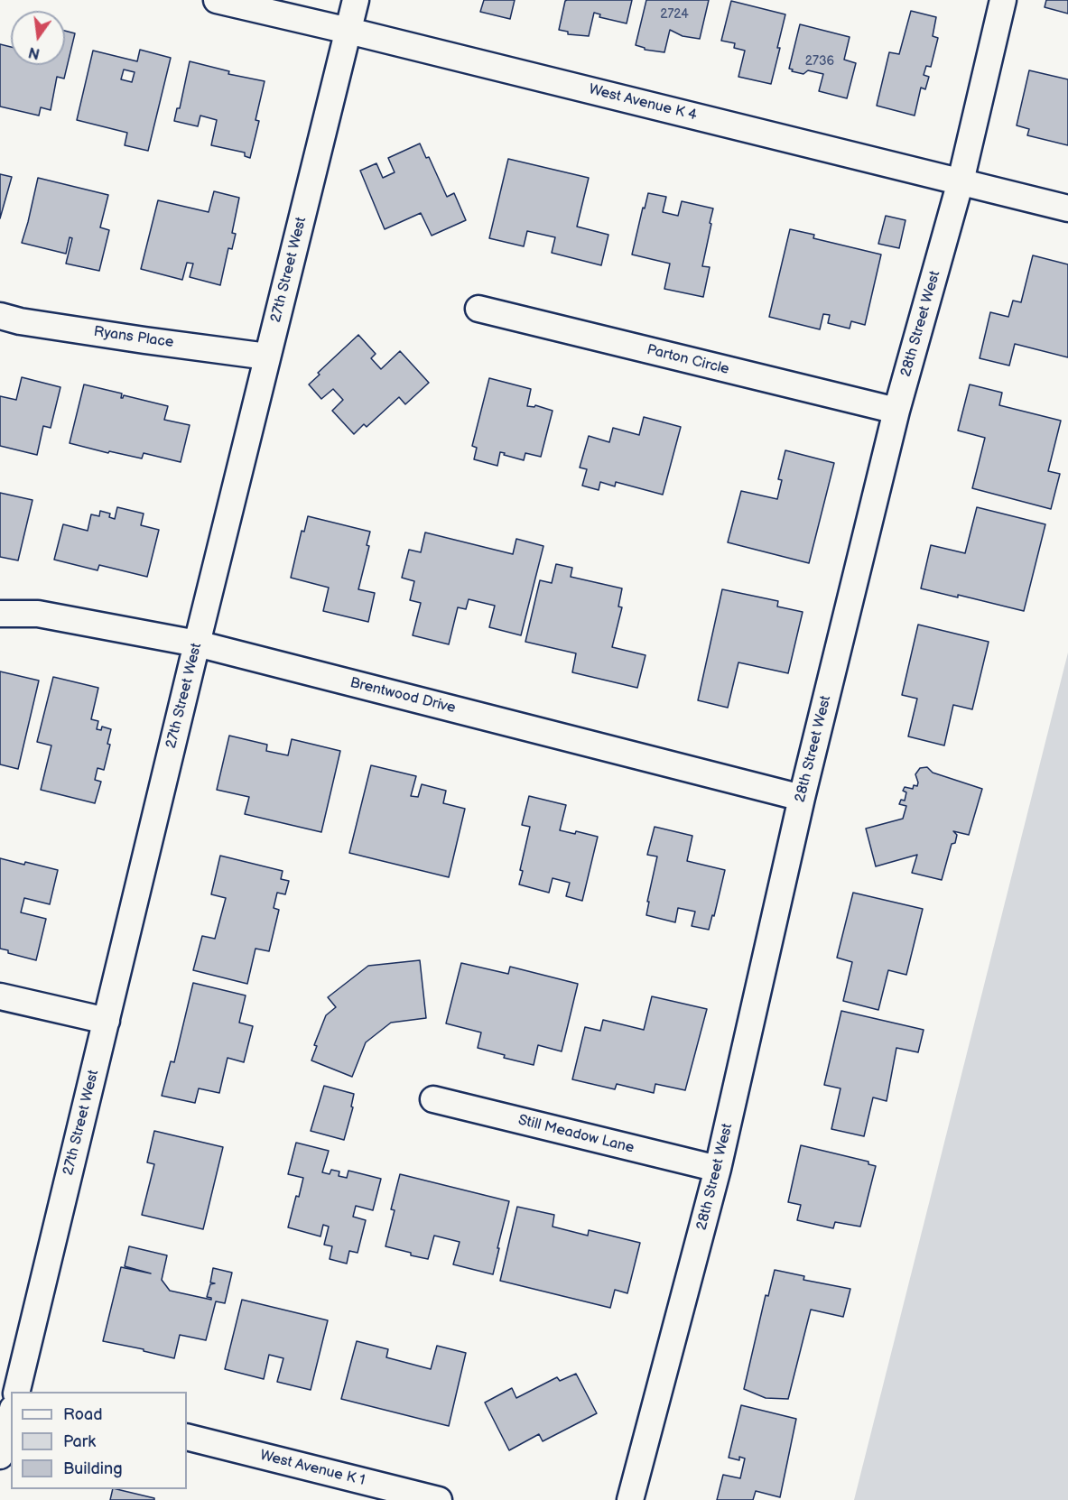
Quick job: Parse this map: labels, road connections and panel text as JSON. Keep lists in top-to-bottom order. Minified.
{"streets":{"street":["West Avenue K 4","27th Street West","28th Street West","Ryans Place","Parton Circle","Brentwood Drive","Still Meadow Lane","West Avenue K 1"]},"crossings":[["West Avenue K 4","27th Street West"],["West Avenue K 4","28th Street West"],["27th Street West","Ryans Place"],["27th Street West","Brentwood Drive"],["28th Street West","Parton Circle"],["28th Street West","Brentwood Drive"],["28th Street West","Still Meadow Lane"]],"house_numbers":["2724","2736"],"legend":["Road","Park","Building"],"north":"bottom"}
